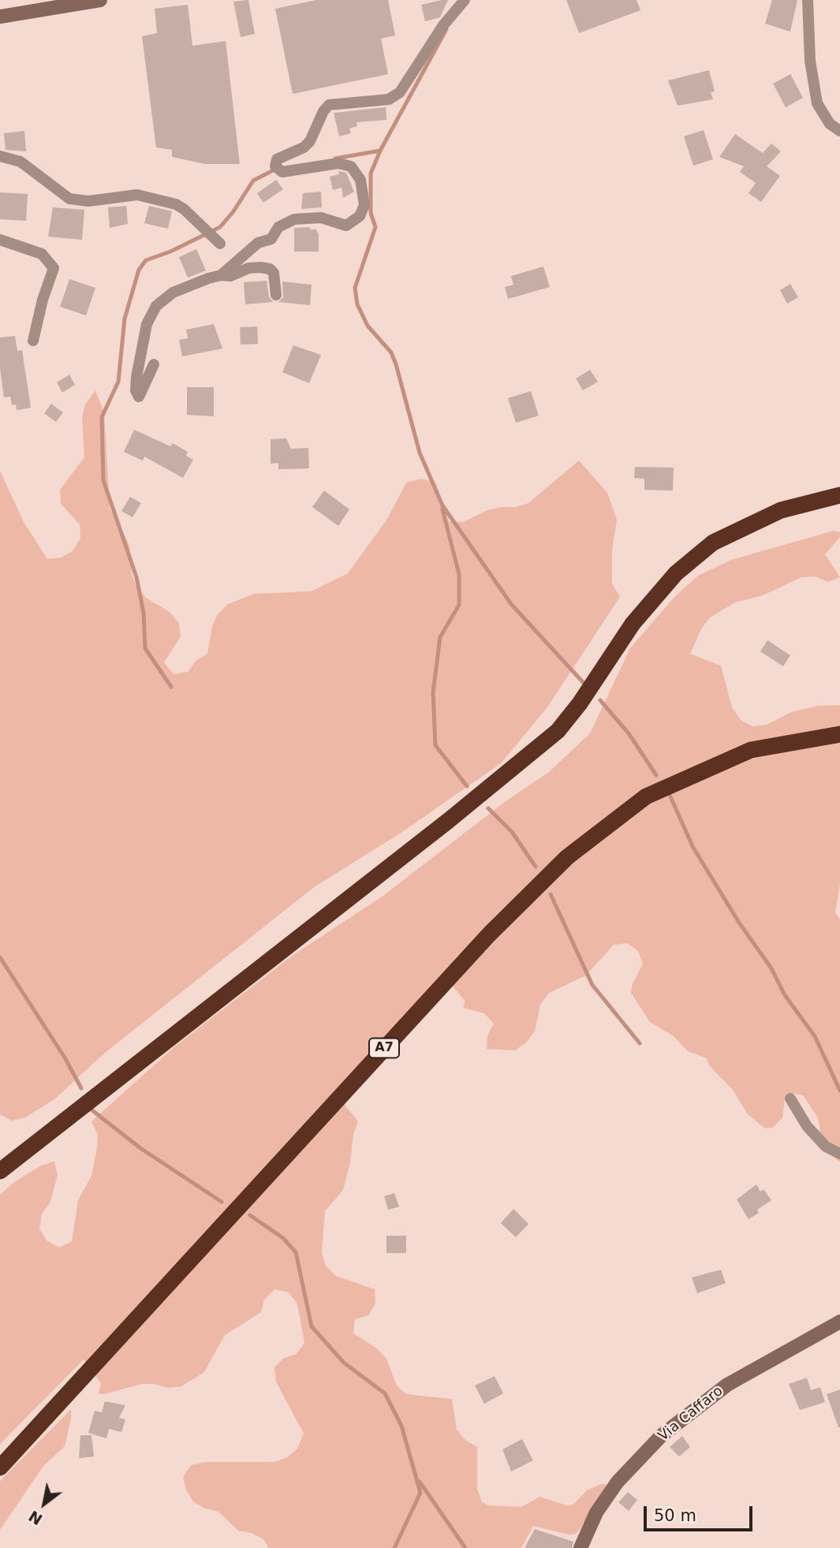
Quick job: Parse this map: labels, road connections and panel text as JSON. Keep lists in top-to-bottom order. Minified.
{"streets":{"highway":["A7"],"street":["Via Caffaro"]},"scale_bar":"50 m","north":"bottom left"}
